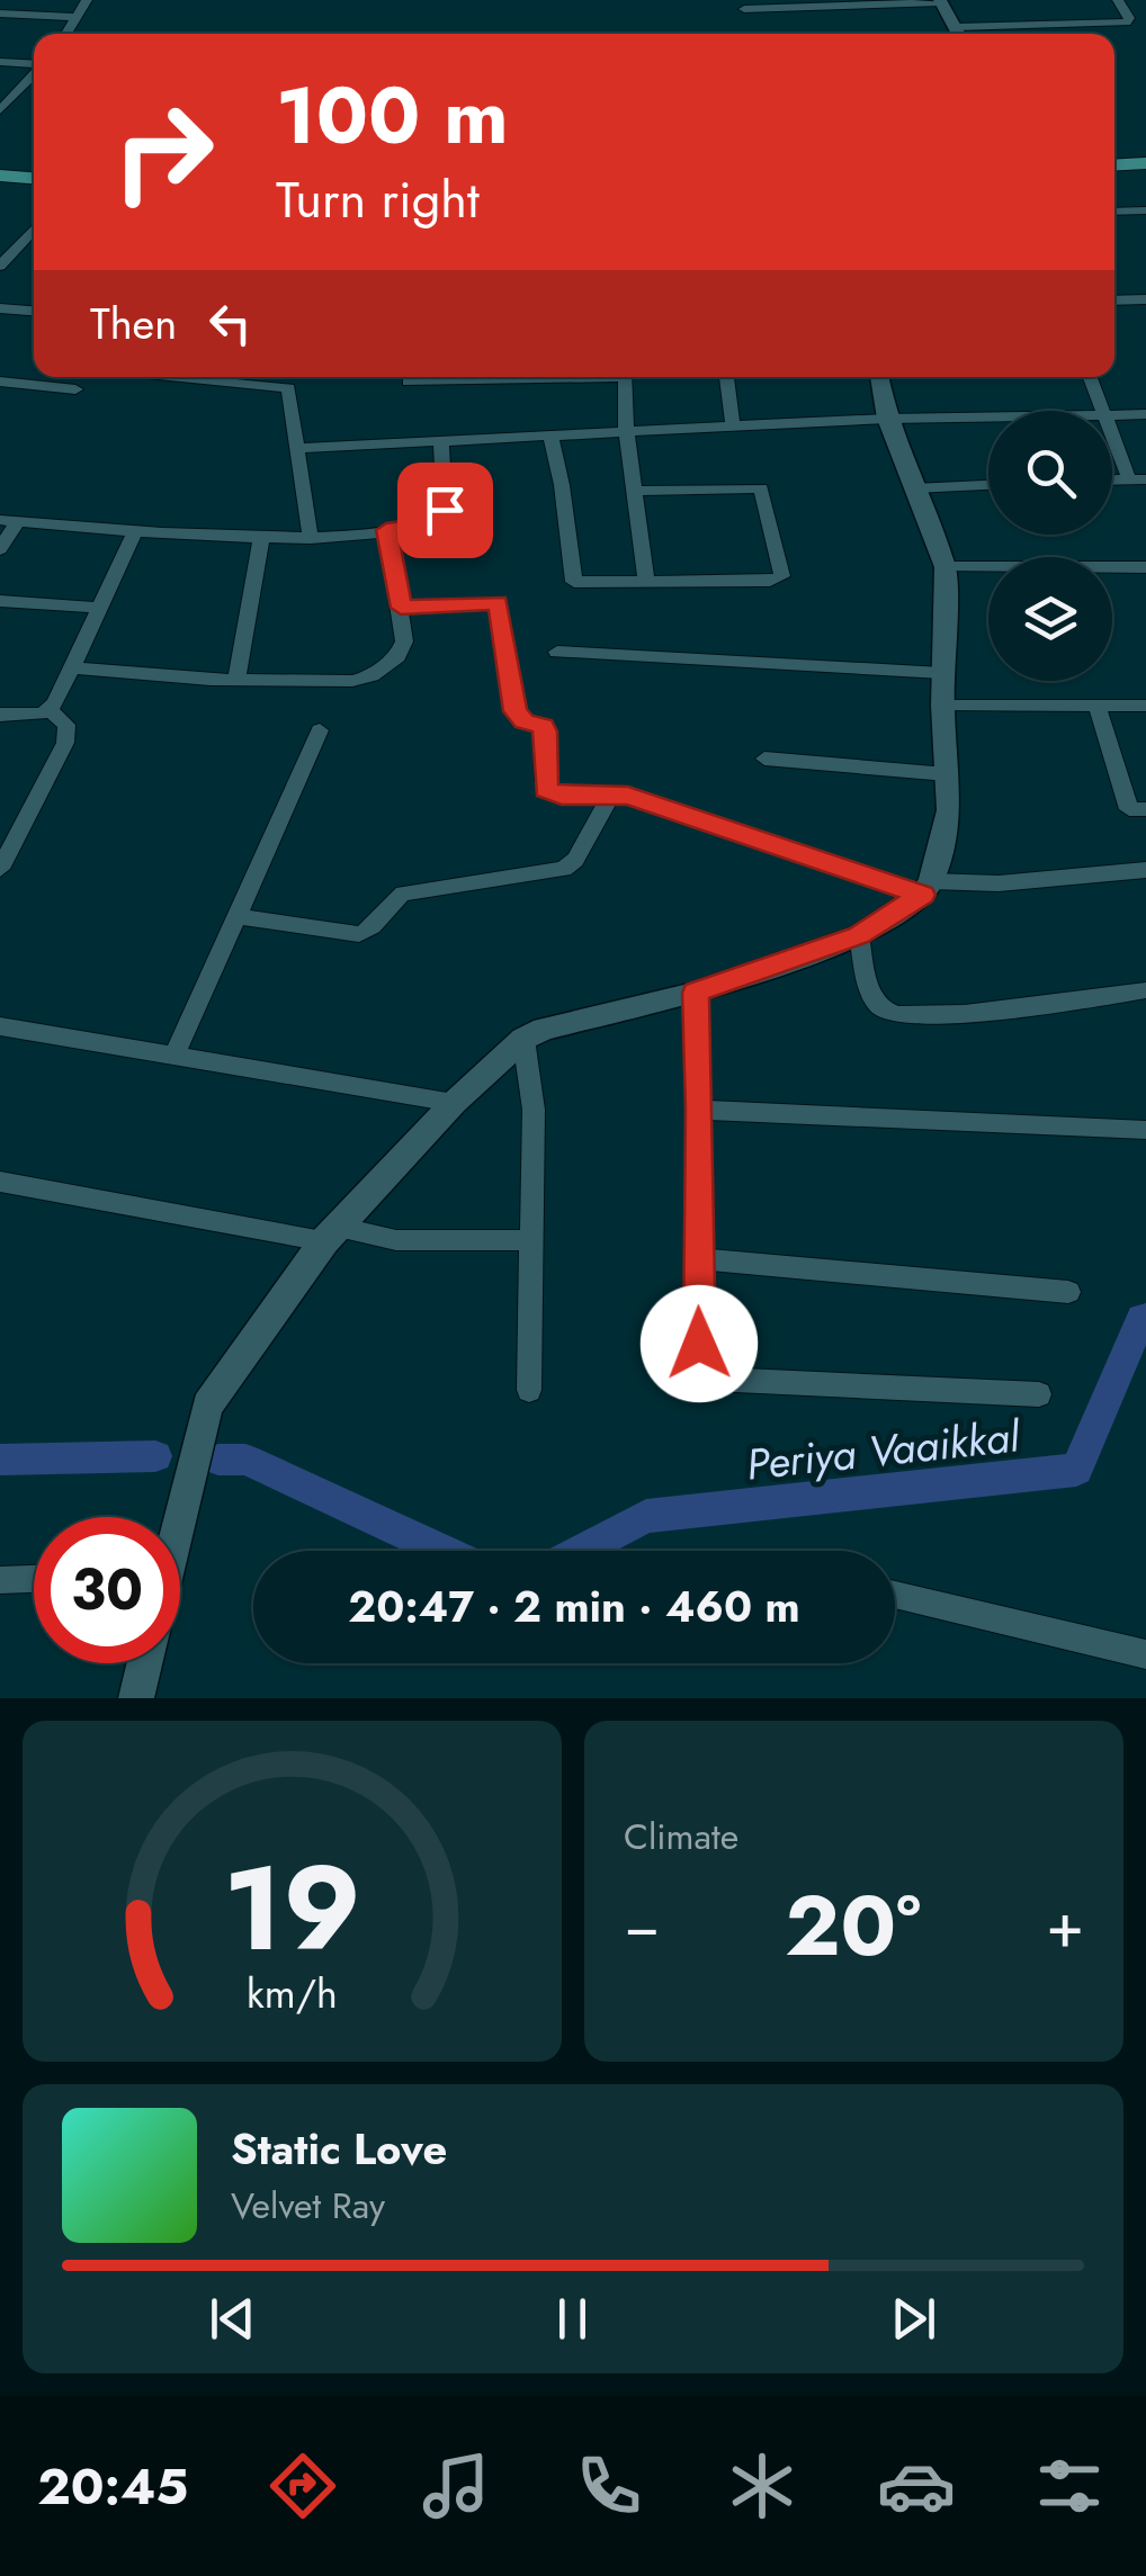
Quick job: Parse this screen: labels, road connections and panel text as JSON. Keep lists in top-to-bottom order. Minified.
{"water":["Periya Vaaikkal"],"page":{"turn":["100 m","Turn right"],"then":"Then","limit":"30","trip":"20:47 · 2 min · 460 m","tile":"Climate","heat":["−","20°","+"],"song":["Static Love","Velvet Ray"],"tabs":"20:45","gauge":["19","km/h"]}}
